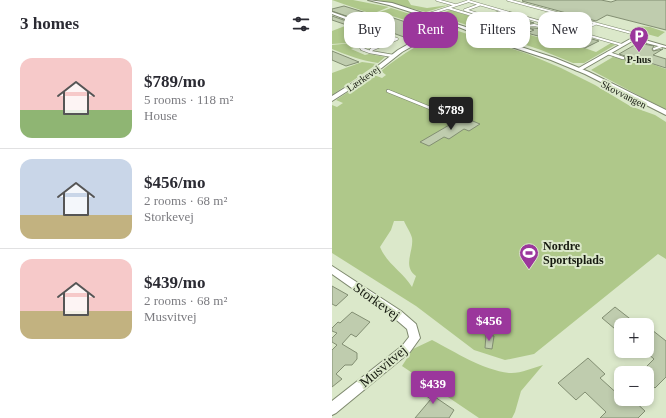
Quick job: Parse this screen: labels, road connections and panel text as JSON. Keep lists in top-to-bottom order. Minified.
{"streets":{"street":["Lærkevej","Skovvangen","Storkevej","Musvitvej"]},"crossings":[["Storkevej","Musvitvej"]],"places":{"parking":["P-hus"],"sports":["Nordre Sportsplads"]},"page":{"heading":"3 homes","chip":["Buy","Rent","Filters","New"],"list":[{"name":"$789/mo","note":"5 rooms · 118 m² · House"},{"name":"$456/mo","note":"2 rooms · 68 m² · Storkevej"},{"name":"$439/mo","note":"2 rooms · 68 m² · Musvitvej"}],"price":["$789","$456","$439"],"map_buttons":["+","−"]}}
